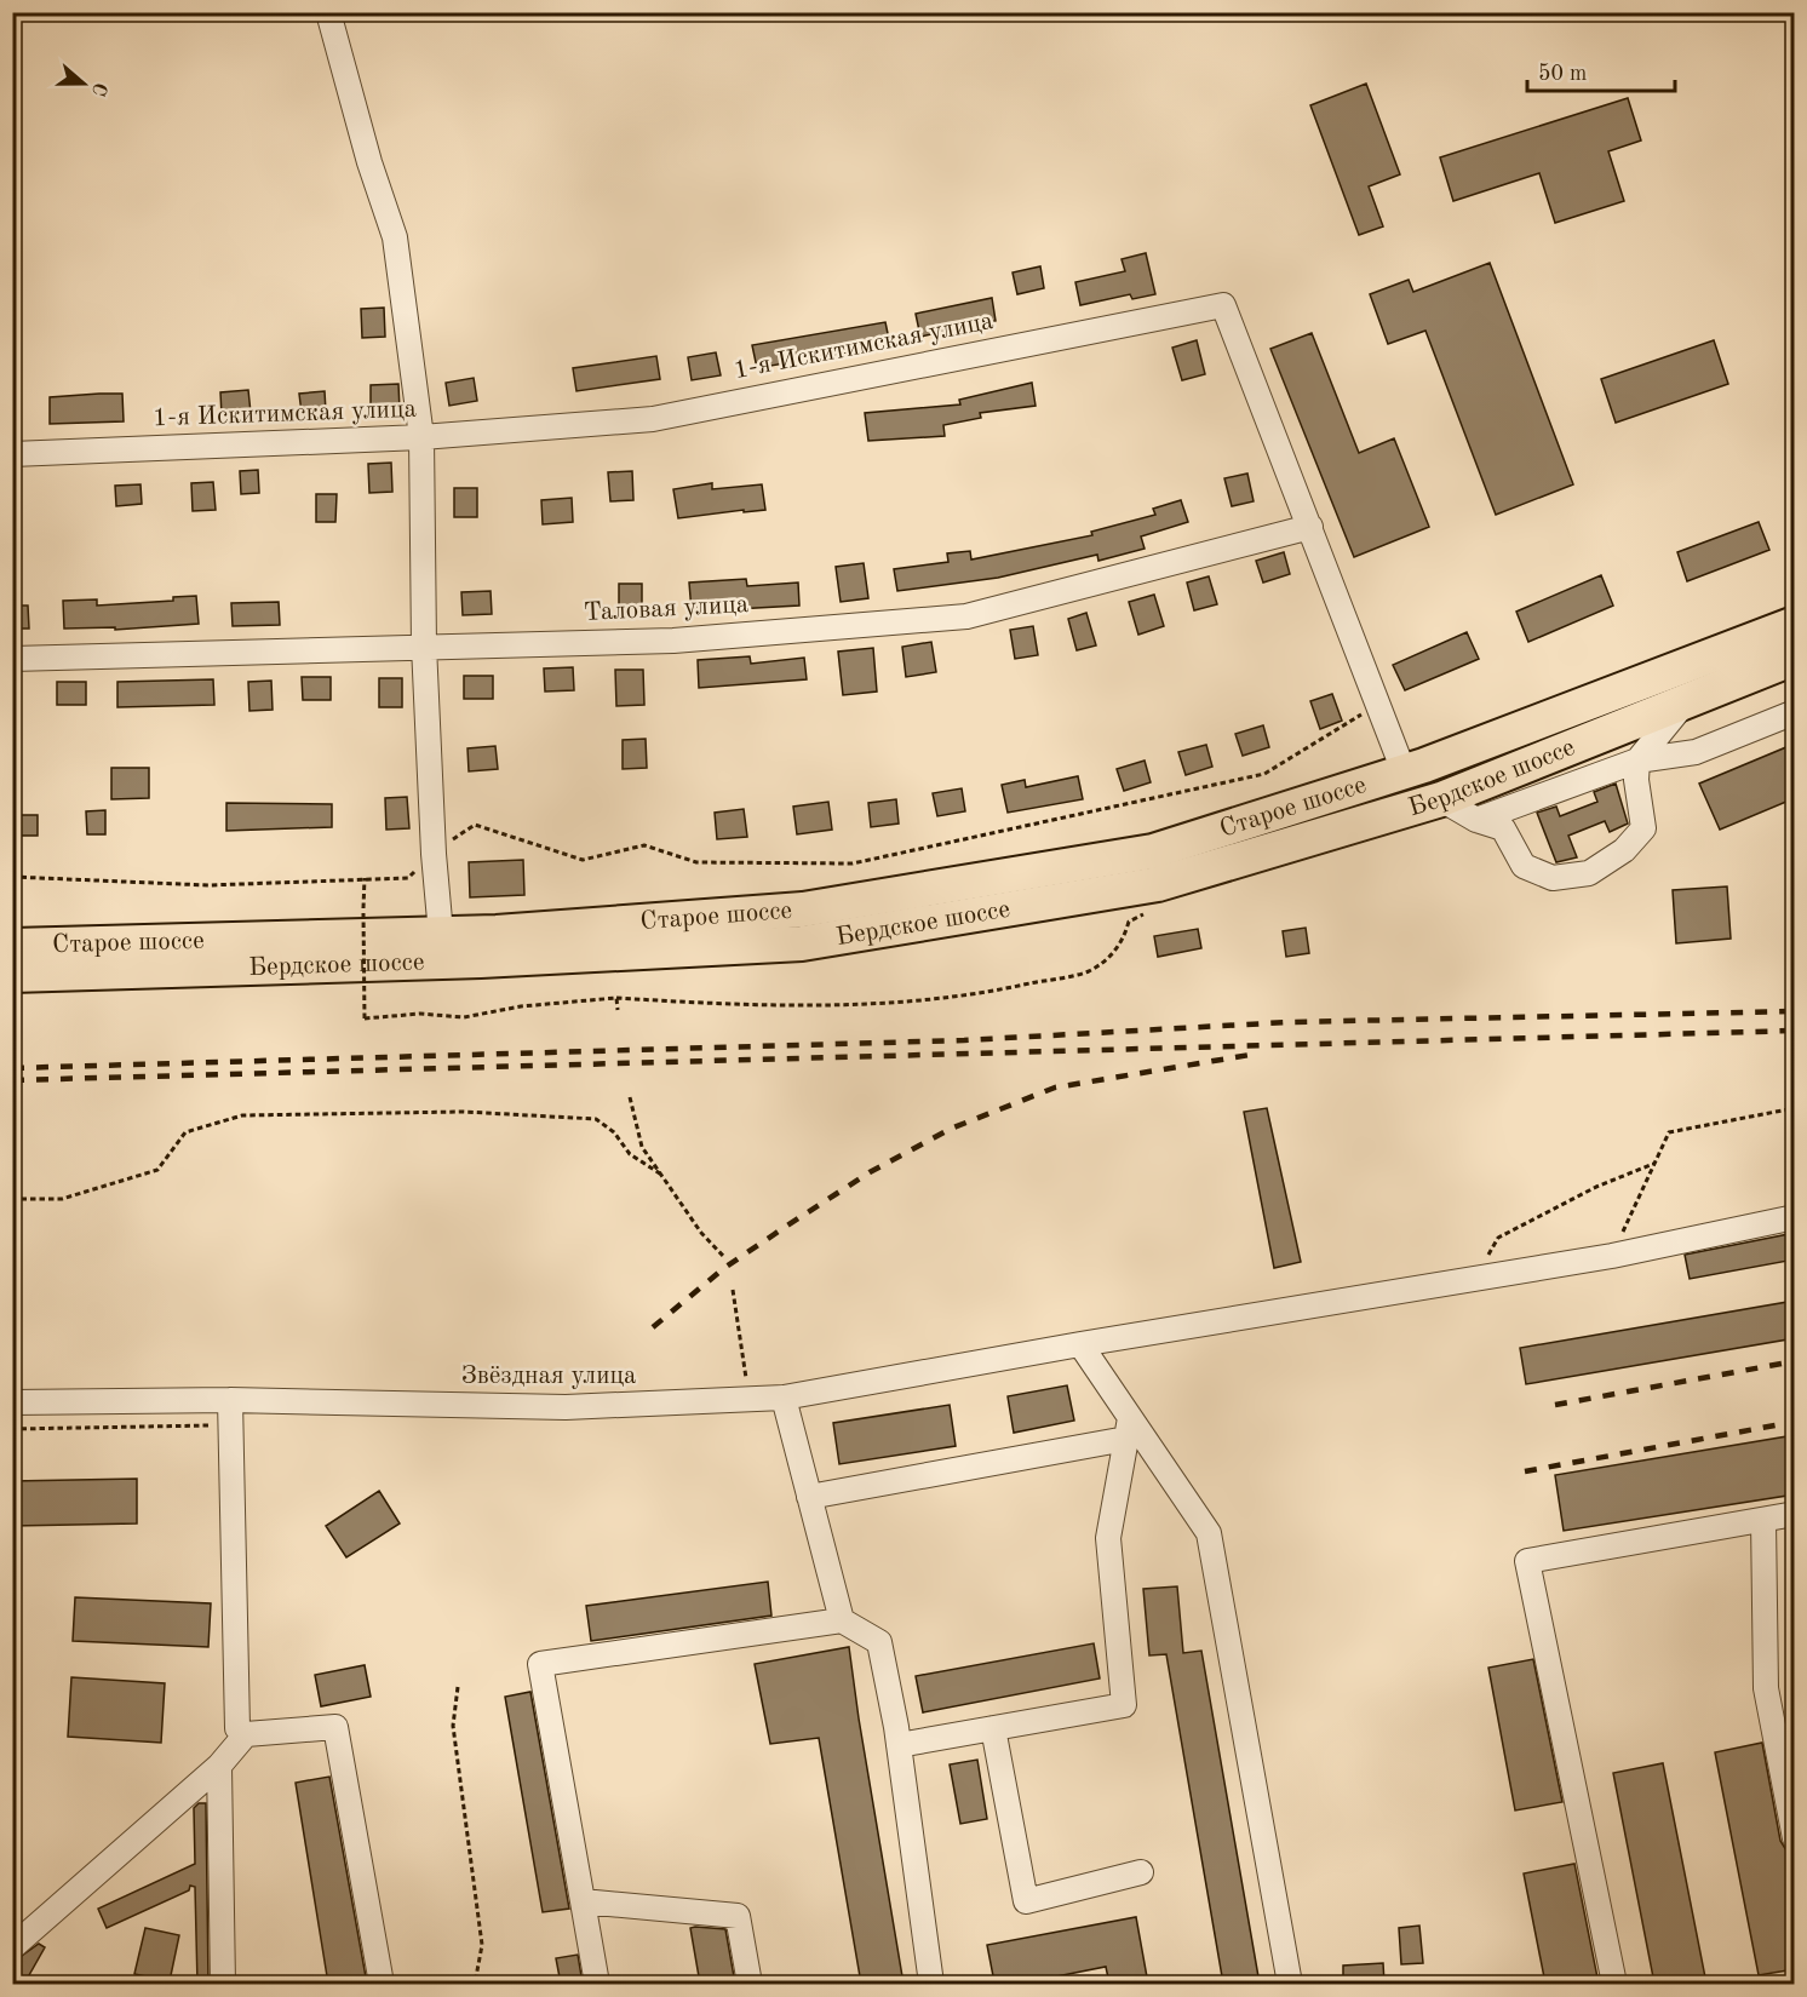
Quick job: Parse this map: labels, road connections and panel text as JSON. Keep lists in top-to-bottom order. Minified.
{"streets":{"highway":["Бердское шоссе","Старое шоссе"],"street":["1-я Искитимская улица","Таловая улица","Звёздная улица"]},"crossings":[["1-я Искитимская улица","Таловая улица"],["1-я Искитимская улица","Бердское шоссе"],["1-я Искитимская улица","Старое шоссе"],["Бердское шоссе","Старое шоссе"]],"scale_bar":"50 m","north":"right"}
